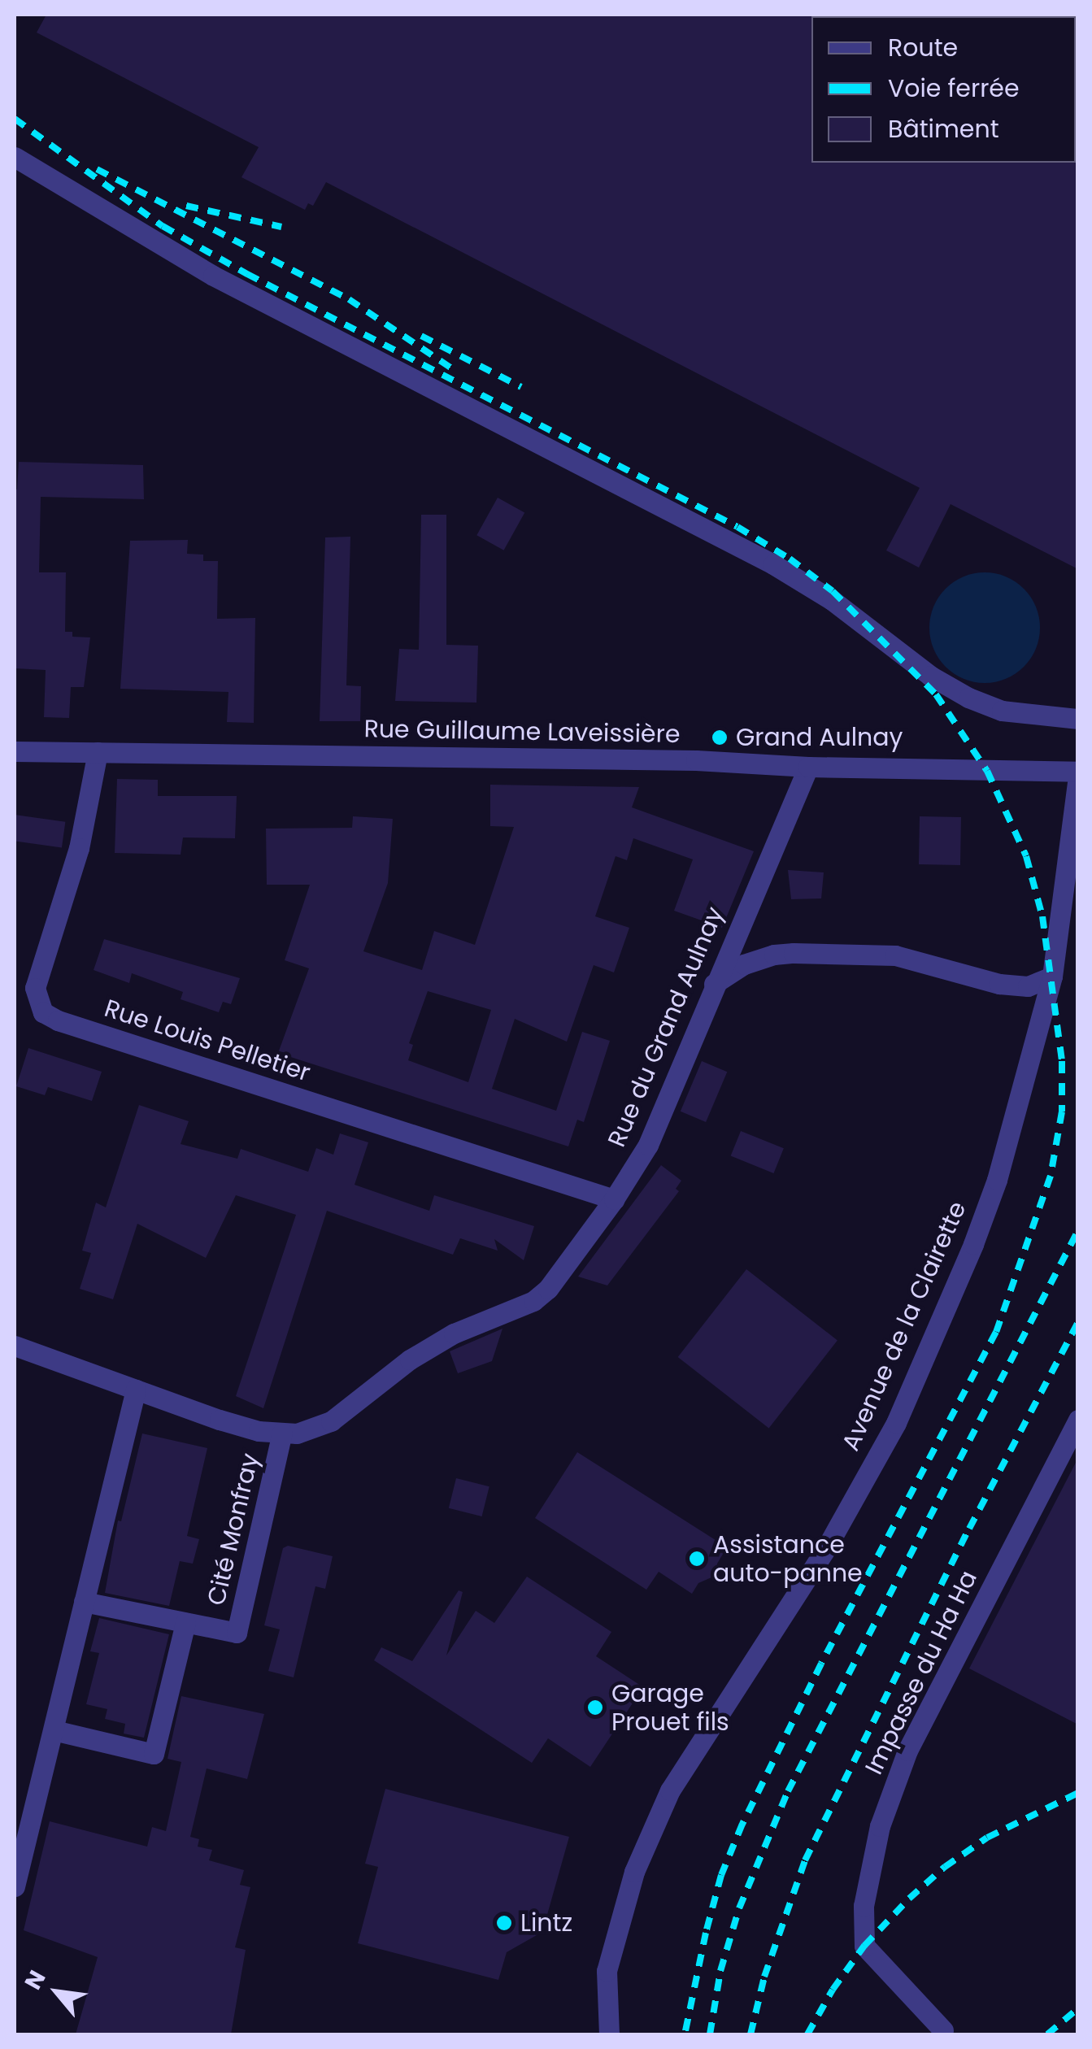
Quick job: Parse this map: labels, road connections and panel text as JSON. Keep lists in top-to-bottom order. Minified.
{"streets":{"street":["Rue Guillaume Laveissière","Rue du Grand Aulnay","Rue Louis Pelletier","Avenue de la Clairette","Cité Monfray","Impasse du Ha Ha"]},"crossings":[["Rue Guillaume Laveissière","Rue du Grand Aulnay"],["Rue Guillaume Laveissière","Rue Louis Pelletier"],["Rue Guillaume Laveissière","Avenue de la Clairette"],["Rue du Grand Aulnay","Rue Louis Pelletier"],["Rue du Grand Aulnay","Cité Monfray"]],"places":["Grand Aulnay","Assistance auto-panne","Garage Prouet fils","Lintz"],"legend":["Route","Voie ferrée","Bâtiment"],"north":"top left"}
